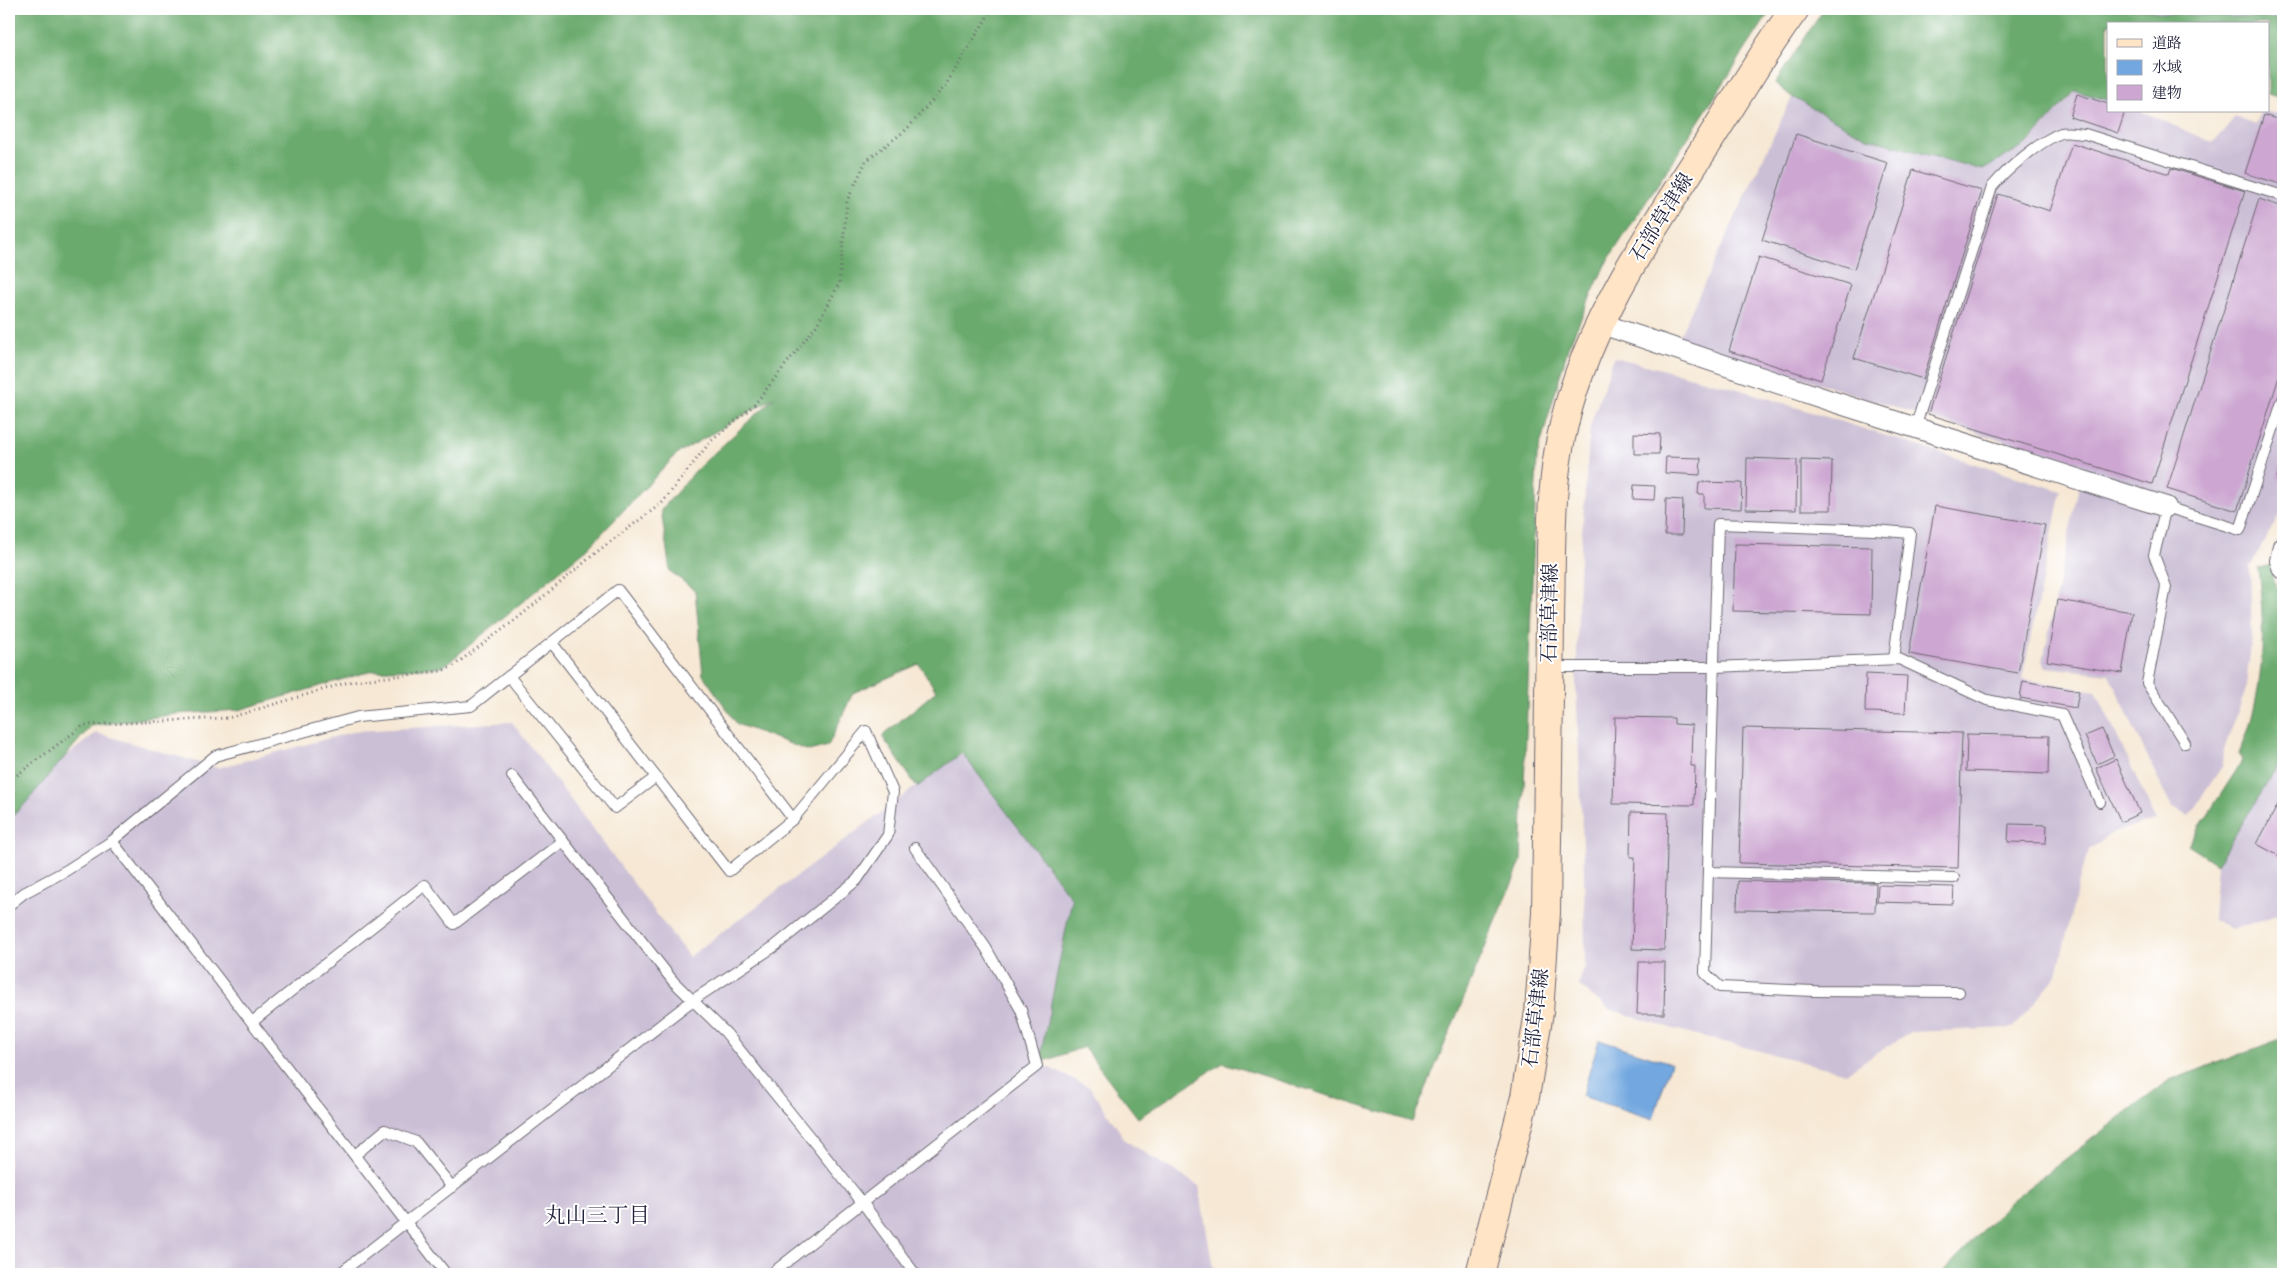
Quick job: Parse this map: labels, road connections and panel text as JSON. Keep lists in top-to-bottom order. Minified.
{"streets":{"main road":["石部草津線"]},"districts":["丸山三丁目"],"legend":["道路","水域","建物"]}
